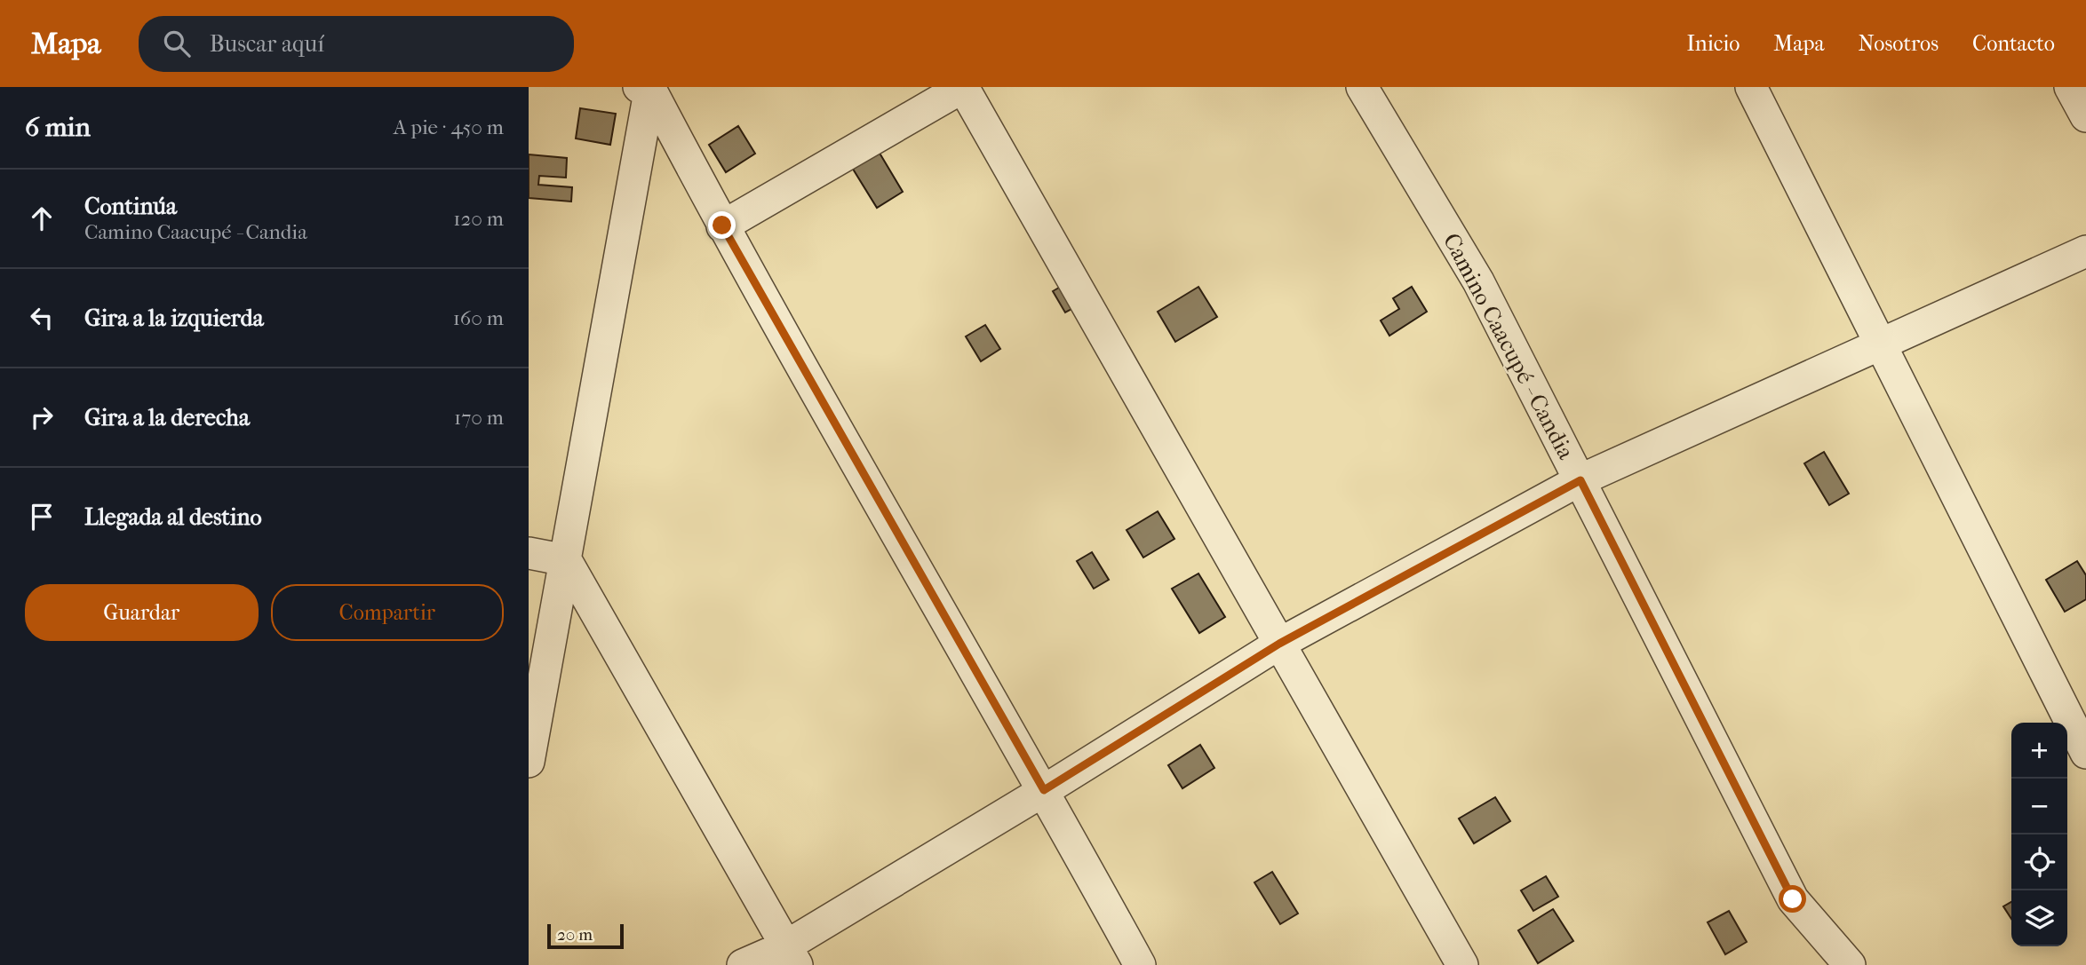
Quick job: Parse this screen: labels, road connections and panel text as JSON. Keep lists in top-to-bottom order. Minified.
{"streets":{"street":["Camino Caacupé - Candia"]},"scale_bar":"20 m","page":{"header":"Mapa","search":"Buscar aquí","nav":["Inicio","Mapa","Nosotros","Contacto"],"heading":["6 min","A pie · 450 m"],"list":[["Continúa","Camino Caacupé - Candia","120 m"],["Gira a la izquierda","160 m"],["Gira a la derecha","170 m"],"Llegada al destino"],"buttons":["Guardar","Compartir"],"map_buttons":["+","−"],"scale":"20 m"}}
